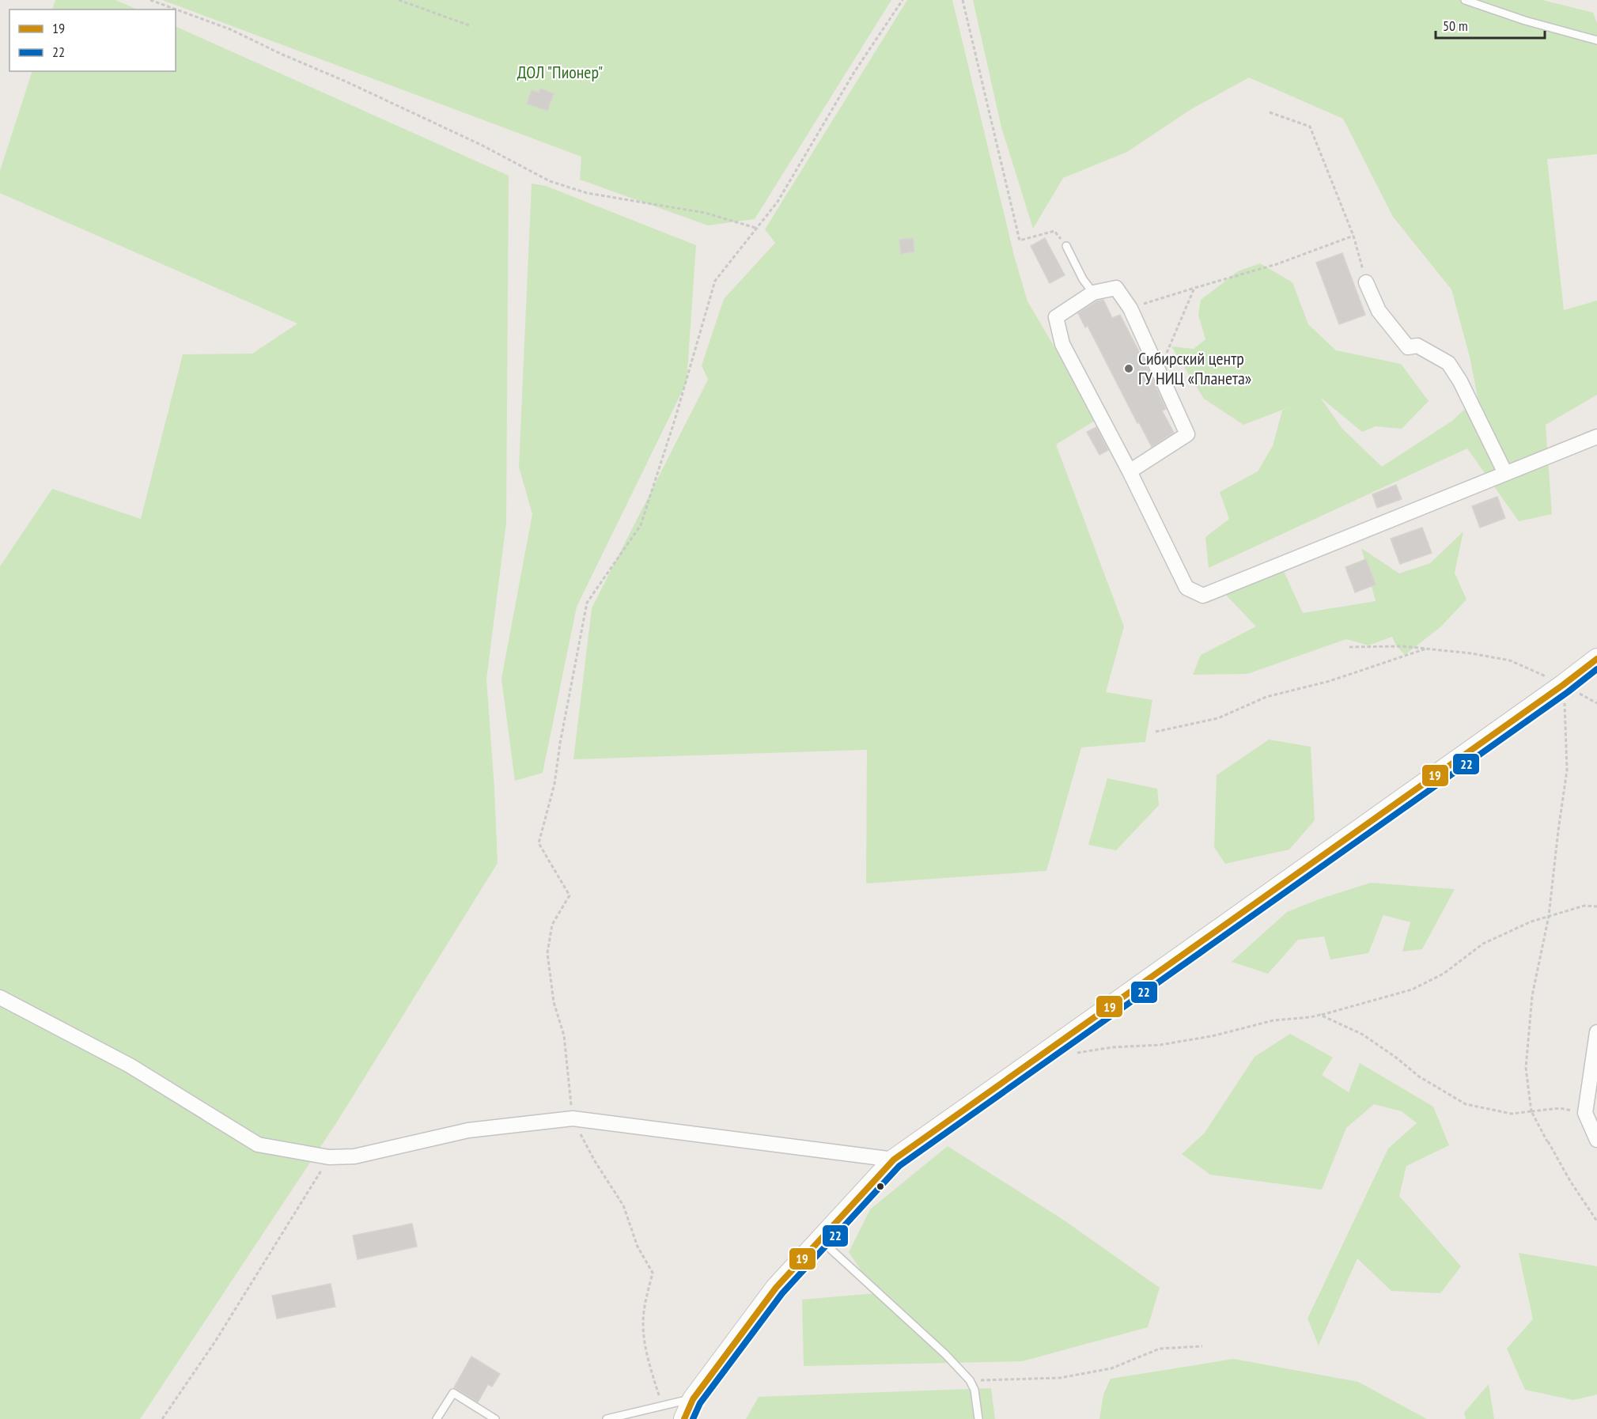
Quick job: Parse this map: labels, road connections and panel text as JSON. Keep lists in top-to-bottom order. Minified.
{"parks":["ДОЛ \"Пионер\""],"places":["Сибирский центр ГУ НИЦ «Планета»"],"lines":["transit line 19","transit line 22"],"legend":["19","22"],"scale_bar":"50 m"}
